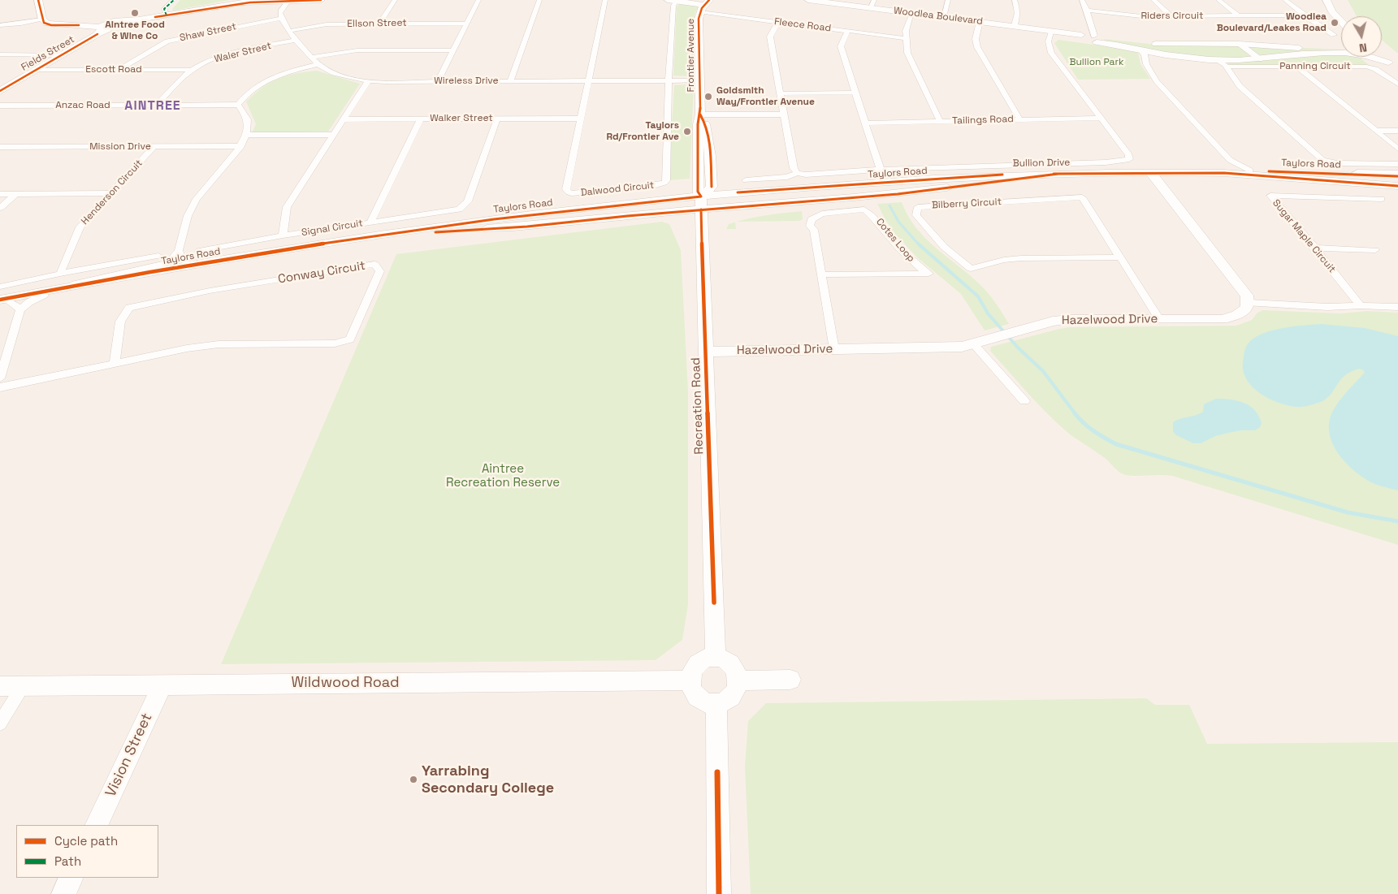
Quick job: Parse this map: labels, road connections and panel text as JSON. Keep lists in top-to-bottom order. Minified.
{"streets":{"street":["Woodlea Boulevard","Riders Circuit","Ellson Street","Fleece Road","Shaw Street","Waler Street","Fields Street","Frontier Avenue","Panning Circuit","Escott Road","Wireless Drive","Anzac Road","Walker Street","Tailings Road","Mission Drive","Bullion Drive","Taylors Road","Dalwood Circuit","Henderson Circuit","Bilberry Circuit","Signal Circuit","Sugar Maple Circuit","Cotes Loop","Conway Circuit","Hazelwood Drive","Recreation Road","Wildwood Road","Vision Street"]},"crossings":[["Woodlea Boulevard","Panning Circuit"],["Woodlea Boulevard","Bullion Drive"],["Ellson Street","Wireless Drive"],["Fleece Road","Frontier Avenue"],["Shaw Street","Escott Road"],["Shaw Street","Wireless Drive"],["Waler Street","Escott Road"],["Waler Street","Wireless Drive"],["Waler Street","Anzac Road"],["Fields Street","Escott Road"],["Frontier Avenue","Wireless Drive"],["Frontier Avenue","Taylors Road"],["Frontier Avenue","Recreation Road"],["Wireless Drive","Dalwood Circuit"],["Wireless Drive","Signal Circuit"],["Walker Street","Dalwood Circuit"],["Walker Street","Signal Circuit"],["Tailings Road","Bullion Drive"],["Mission Drive","Henderson Circuit"],["Taylors Road","Recreation Road"],["Bilberry Circuit","Hazelwood Drive"],["Cotes Loop","Hazelwood Drive"],["Hazelwood Drive","Recreation Road"],["Recreation Road","Wildwood Road"],["Wildwood Road","Vision Street"]],"districts":["AINTREE"],"parks":["Bullion Park","Aintree Recreation Reserve"],"places":["Aintree Food & Wine Co","Woodlea Boulevard/Leakes Road","Goldsmith Way/Frontier Avenue","Taylors Rd/Frontier Ave","Yarrabing Secondary College"],"legend":["Cycle path","Path"],"north":"bottom"}
